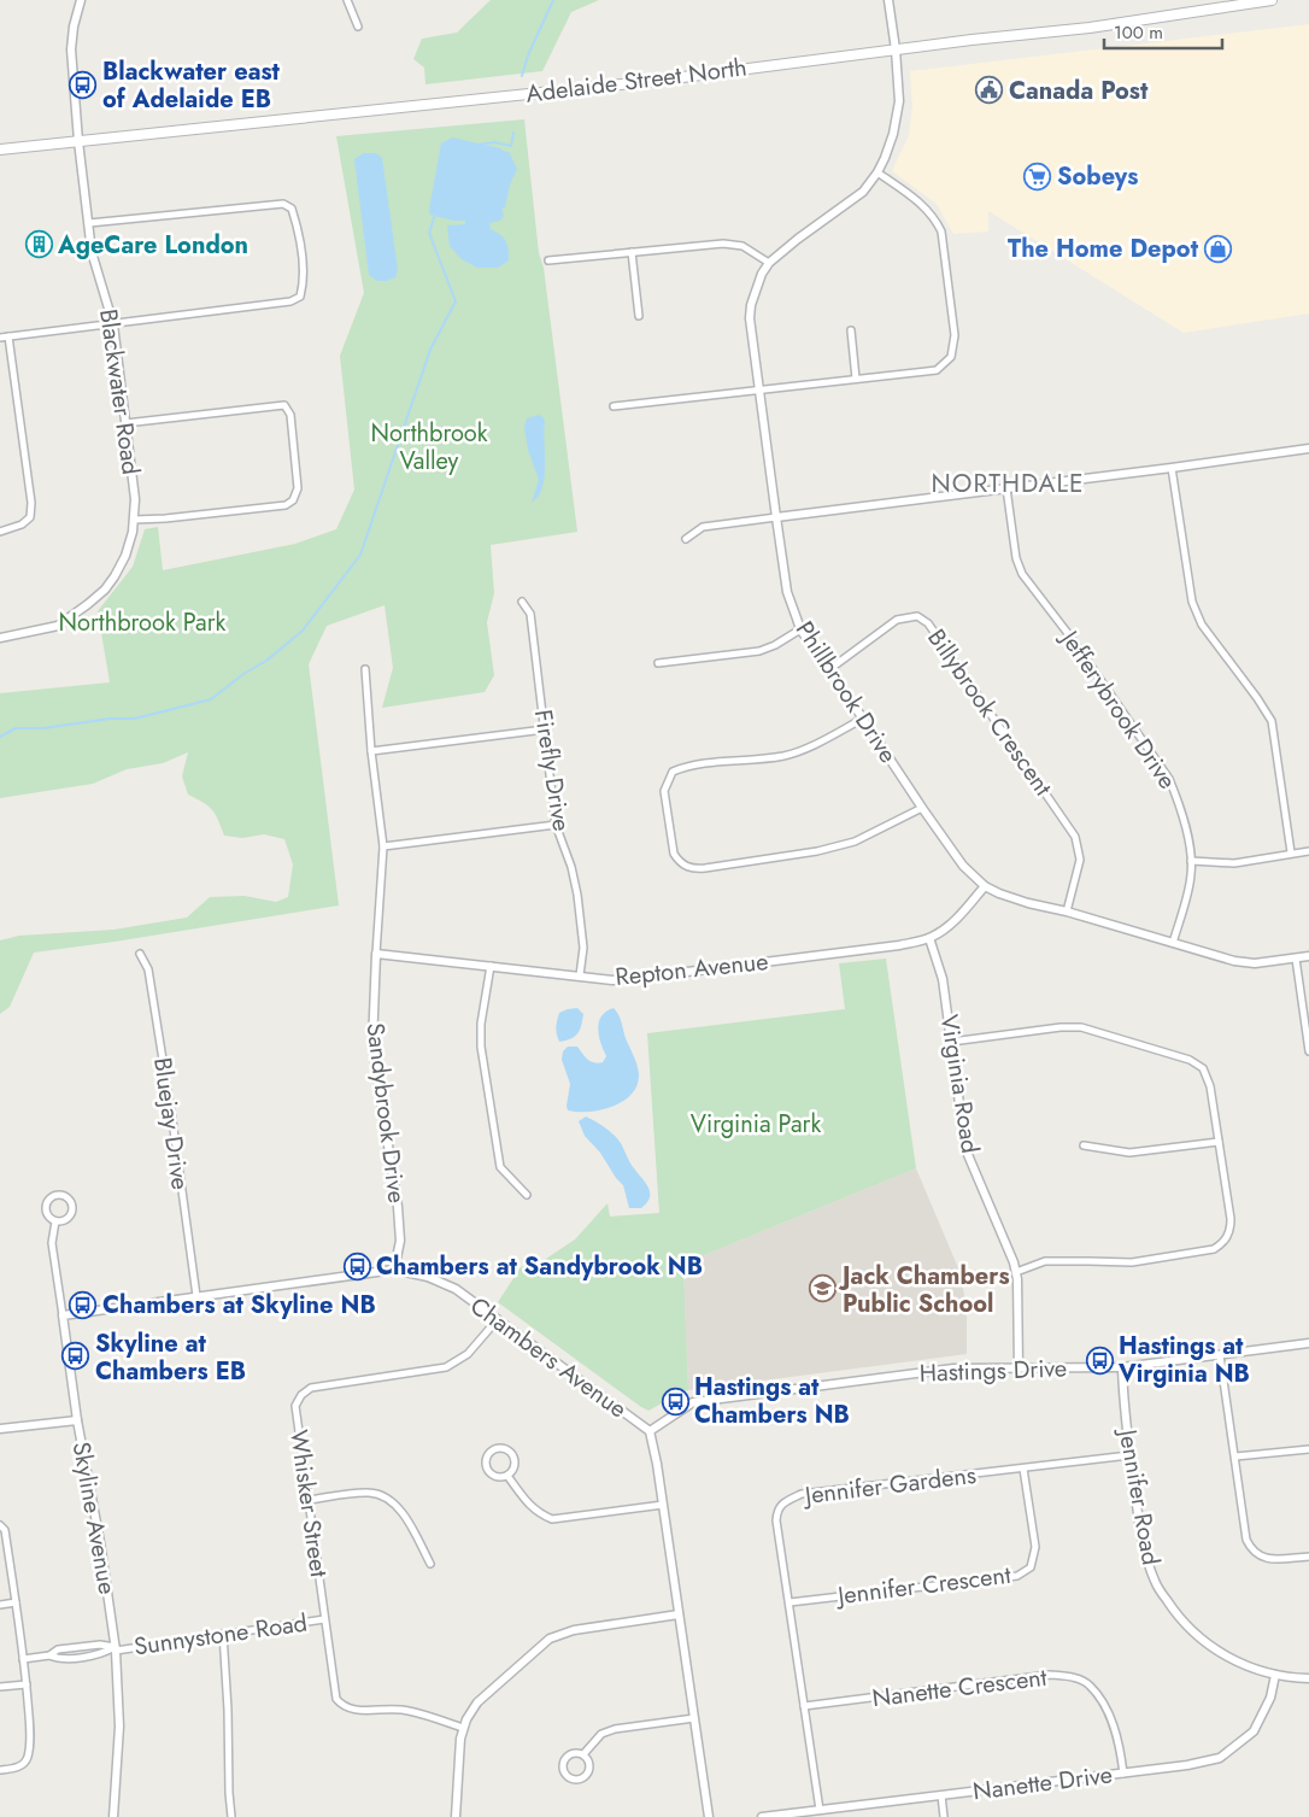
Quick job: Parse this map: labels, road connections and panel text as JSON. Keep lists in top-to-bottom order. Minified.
{"streets":{"main road":["Adelaide Street North"],"street":["Blackwater Road","Phillbrook Drive","Jefferybrook Drive","Billybrook Crescent","Firefly Drive","Repton Avenue","Virginia Road","Sandybrook Drive","Bluejay Drive","Chambers Avenue","Hastings Drive","Jennifer Gardens","Jennifer Road","Whisker Street","Skyline Avenue","Jennifer Crescent","Sunnystone Road","Nanette Crescent","Nanette Drive"]},"crossings":[["Adelaide Street North","Blackwater Road"],["Adelaide Street North","Phillbrook Drive"],["Phillbrook Drive","Jefferybrook Drive"],["Phillbrook Drive","Billybrook Crescent"],["Phillbrook Drive","Repton Avenue"],["Firefly Drive","Repton Avenue"],["Repton Avenue","Virginia Road"],["Repton Avenue","Sandybrook Drive"],["Virginia Road","Hastings Drive"],["Sandybrook Drive","Chambers Avenue"],["Bluejay Drive","Chambers Avenue"],["Chambers Avenue","Hastings Drive"],["Chambers Avenue","Whisker Street"],["Chambers Avenue","Skyline Avenue"],["Hastings Drive","Jennifer Road"],["Jennifer Gardens","Jennifer Road"],["Jennifer Gardens","Jennifer Crescent"],["Jennifer Gardens","Nanette Crescent"],["Jennifer Gardens","Nanette Drive"],["Jennifer Road","Nanette Drive"],["Whisker Street","Sunnystone Road"],["Skyline Avenue","Sunnystone Road"],["Nanette Crescent","Nanette Drive"]],"districts":["NORTHDALE"],"parks":["Northbrook Valley","Northbrook Park","Virginia Park"],"places":{"bus stop":["Blackwater east of Adelaide EB","Chambers at Sandybrook NB","Chambers at Skyline NB","Skyline at Chambers EB","Hastings at Virginia NB","Hastings at Chambers NB"],"public building":["Canada Post"],"supermarket":["Sobeys"],"building":["AgeCare London"],"shop":["The Home Depot"],"school or university":["Jack Chambers Public School"]},"scale_bar":"100 m"}
